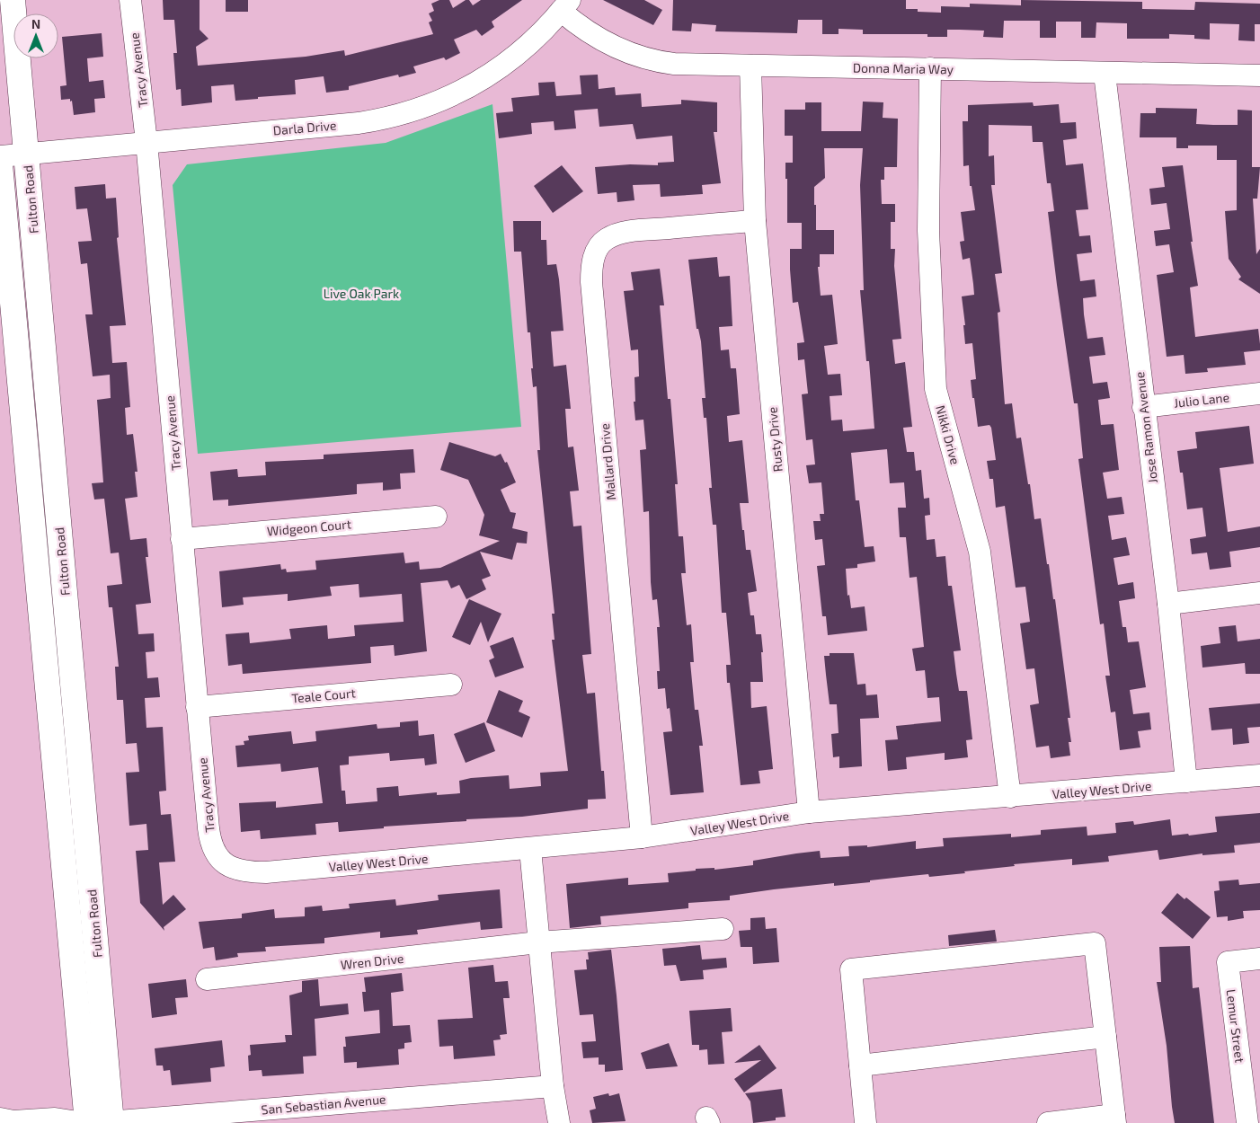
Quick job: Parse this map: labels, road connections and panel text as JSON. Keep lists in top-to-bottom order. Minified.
{"streets":{"main road":["Fulton Road"],"street":["Donna Maria Way","Tracy Avenue","Darla Drive","Julio Lane","Jose Ramon Avenue","Nikki Drive","Rusty Drive","Mallard Drive","Widgeon Court","Teale Court","Valley West Drive","Wren Drive","Lemur Street","San Sebastian Avenue"]},"crossings":[["Donna Maria Way","Darla Drive"],["Donna Maria Way","Jose Ramon Avenue"],["Donna Maria Way","Nikki Drive"],["Donna Maria Way","Rusty Drive"],["Tracy Avenue","Darla Drive"],["Tracy Avenue","Widgeon Court"],["Tracy Avenue","Teale Court"],["Tracy Avenue","Valley West Drive"],["Darla Drive","Fulton Road"],["Fulton Road","San Sebastian Avenue"],["Julio Lane","Jose Ramon Avenue"],["Jose Ramon Avenue","Valley West Drive"],["Nikki Drive","Valley West Drive"],["Rusty Drive","Mallard Drive"],["Rusty Drive","Valley West Drive"],["Mallard Drive","Valley West Drive"]],"parks":["Live Oak Park"],"north":"top"}
